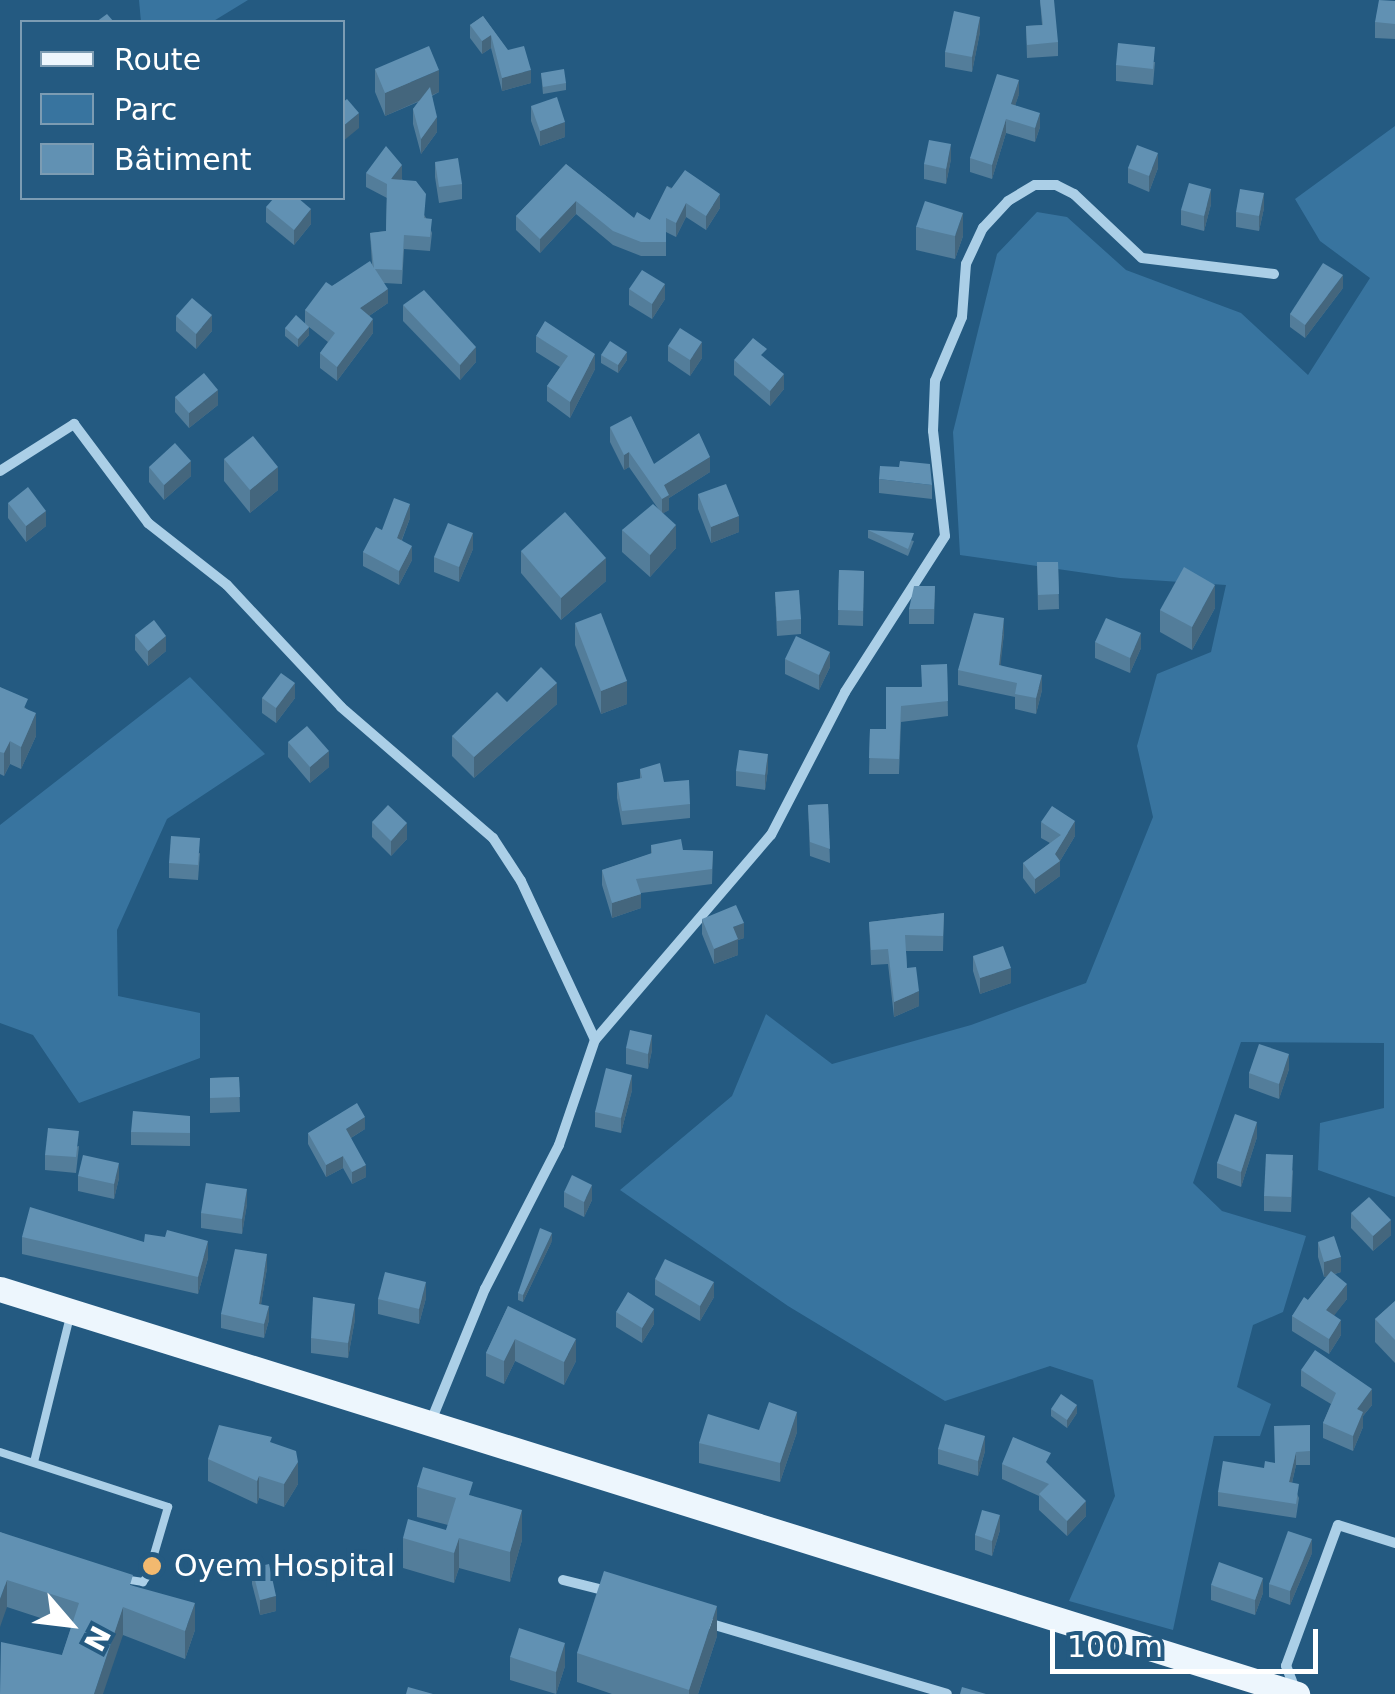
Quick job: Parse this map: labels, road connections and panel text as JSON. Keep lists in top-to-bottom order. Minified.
{"places":["Oyem Hospital"],"legend":["Route","Parc","Bâtiment"],"scale_bar":"100 m","north":"bottom right"}
